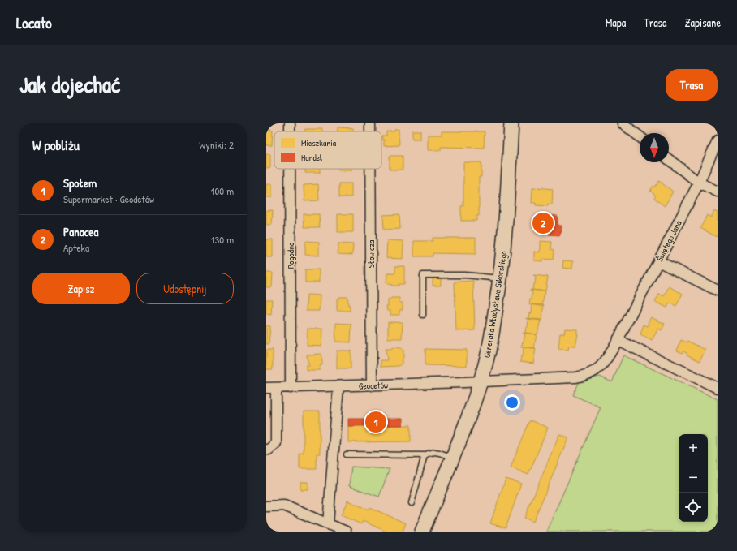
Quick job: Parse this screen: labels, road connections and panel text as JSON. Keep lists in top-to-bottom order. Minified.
{"streets":{"street":["Świętego Jana","Słowicza","Pogodna","Generała Władysława Sikorskiego","Geodetów"]},"crossings":[["Świętego Jana","Generała Władysława Sikorskiego"],["Świętego Jana","Geodetów"],["Słowicza","Geodetów"],["Pogodna","Geodetów"],["Generała Władysława Sikorskiego","Geodetów"]],"legend":["Mieszkania","Handel"],"north":"bottom","page":{"header":"Locato","nav":["Mapa","Trasa","Zapisane"],"title":"Jak dojechać","buttons":["Trasa",["Zapisz","Udostępnij"]],"heading":["W pobliżu","Wyniki: 2"],"list":[{"mark":"1","name":"Społem","note":"Supermarket · Geodetów","value":"100 m"},{"mark":"2","name":"Panacea","note":"Apteka","value":"130 m"}],"pins":["2","1"],"map_buttons":["+","−"]}}
